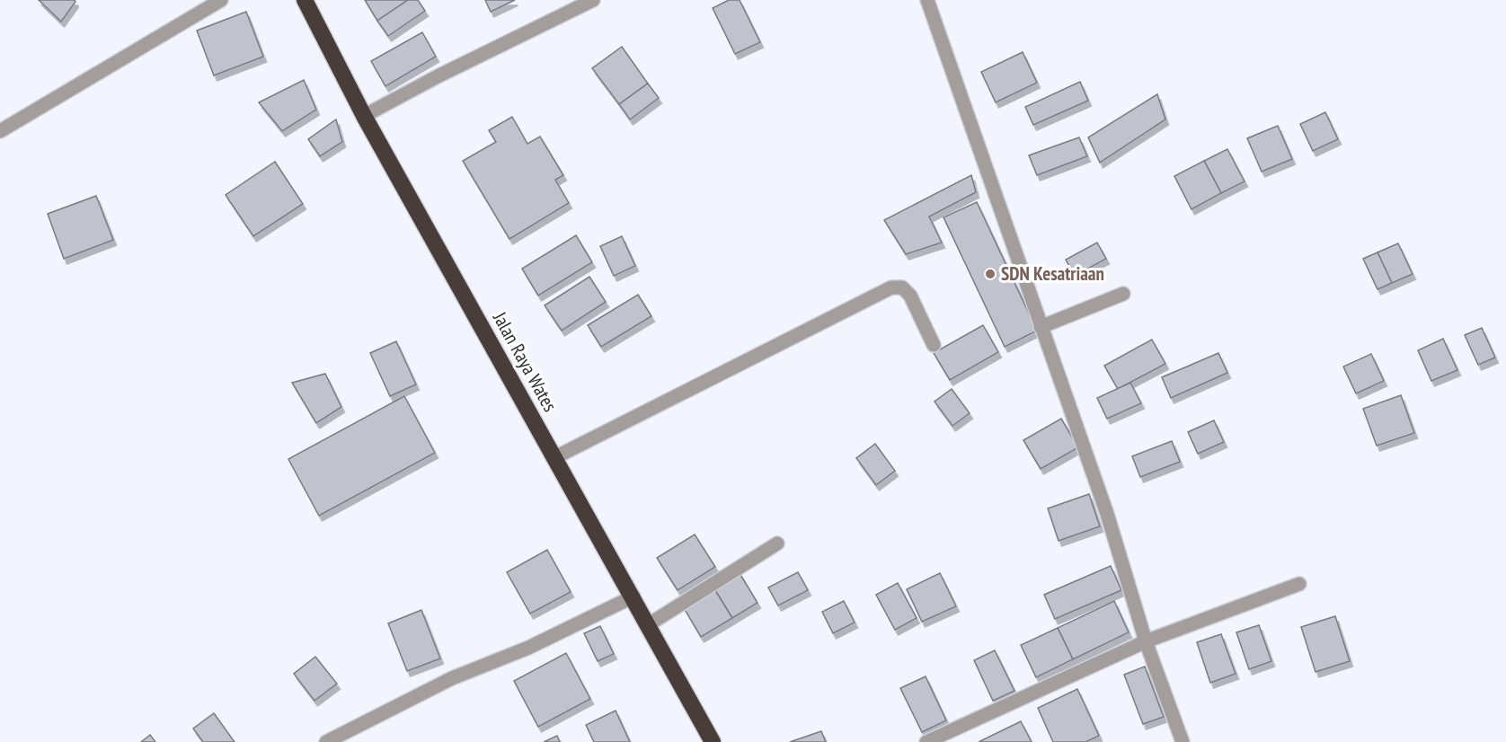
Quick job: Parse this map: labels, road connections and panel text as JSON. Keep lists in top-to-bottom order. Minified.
{"streets":{"highway":["Jalan Raya Wates"]},"places":["SDN Kesatriaan"]}
